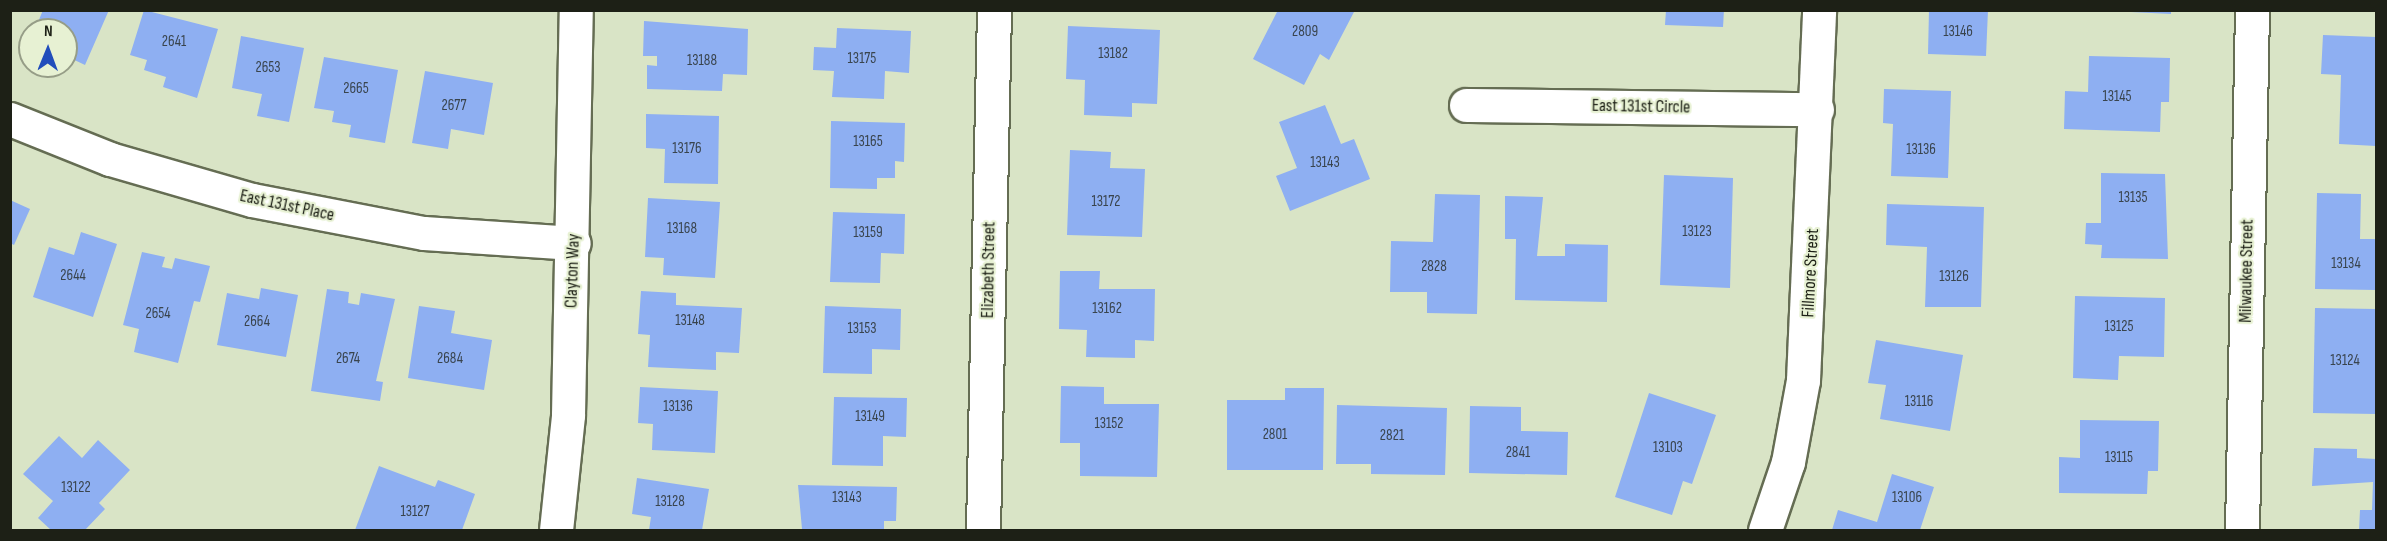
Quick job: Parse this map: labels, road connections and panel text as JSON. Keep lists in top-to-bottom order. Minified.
{"streets":{"street":["East 131st Circle","East 131st Place","Elizabeth Street","Clayton Way","Milwaukee Street","Fillmore Street"]},"crossings":[["East 131st Circle","Fillmore Street"],["East 131st Place","Clayton Way"]],"house_numbers":["2809","13146","2641","13182","13175","13188","2653","2665","13145","2677","13165","13176","13136","13143","13135","13172","13168","13123","13159","13134","2828","2644","13126","13162","2654","13148","2664","13125","13153","2674","2684","13124","13116","13136","13149","13152","2801","2821","13103","2841","13115","13122","13143","13106","13128","13127"],"north":"top"}
